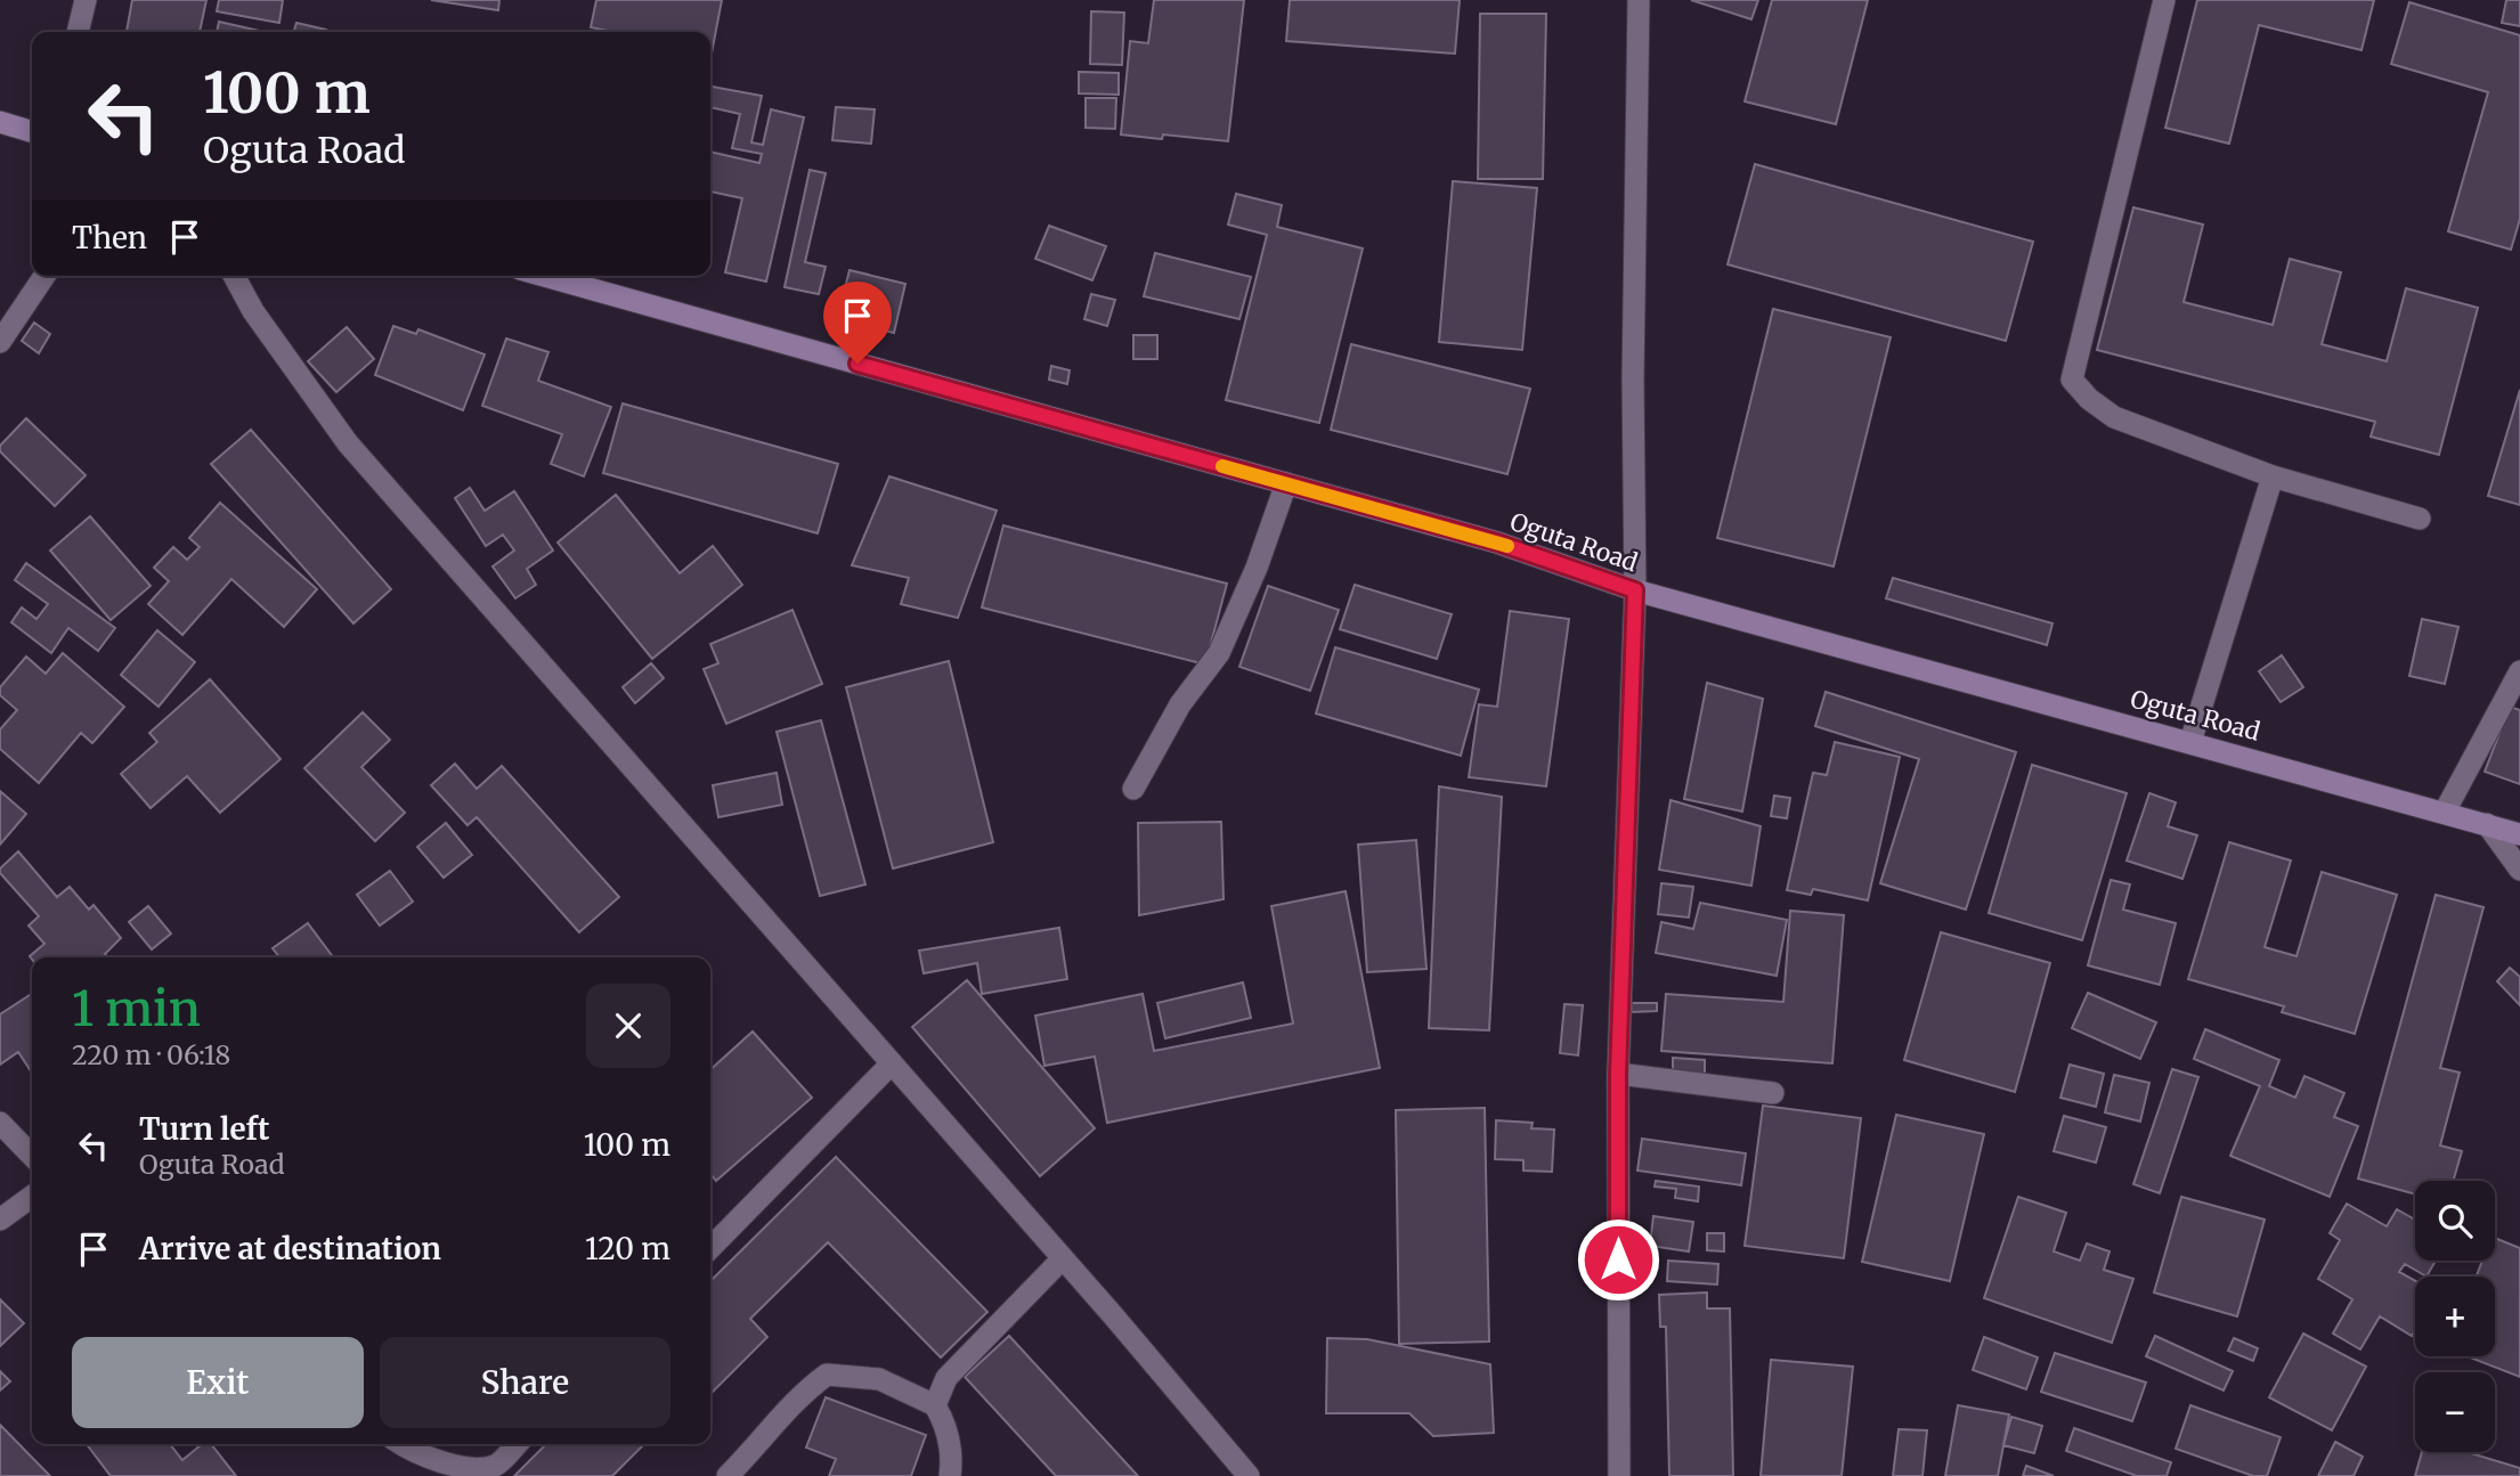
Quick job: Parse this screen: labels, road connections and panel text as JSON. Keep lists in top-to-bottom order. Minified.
{"streets":{"main road":["Oguta Road"]},"page":{"turn":["100 m","Oguta Road"],"then":"Then","heading":["1 min","220 m · 06:18"],"list":[{"name":"Turn left","note":"Oguta Road","value":"100 m"},{"name":"Arrive at destination","value":"120 m"}],"map_buttons":["+","−"],"buttons":["Exit","Share"]}}
